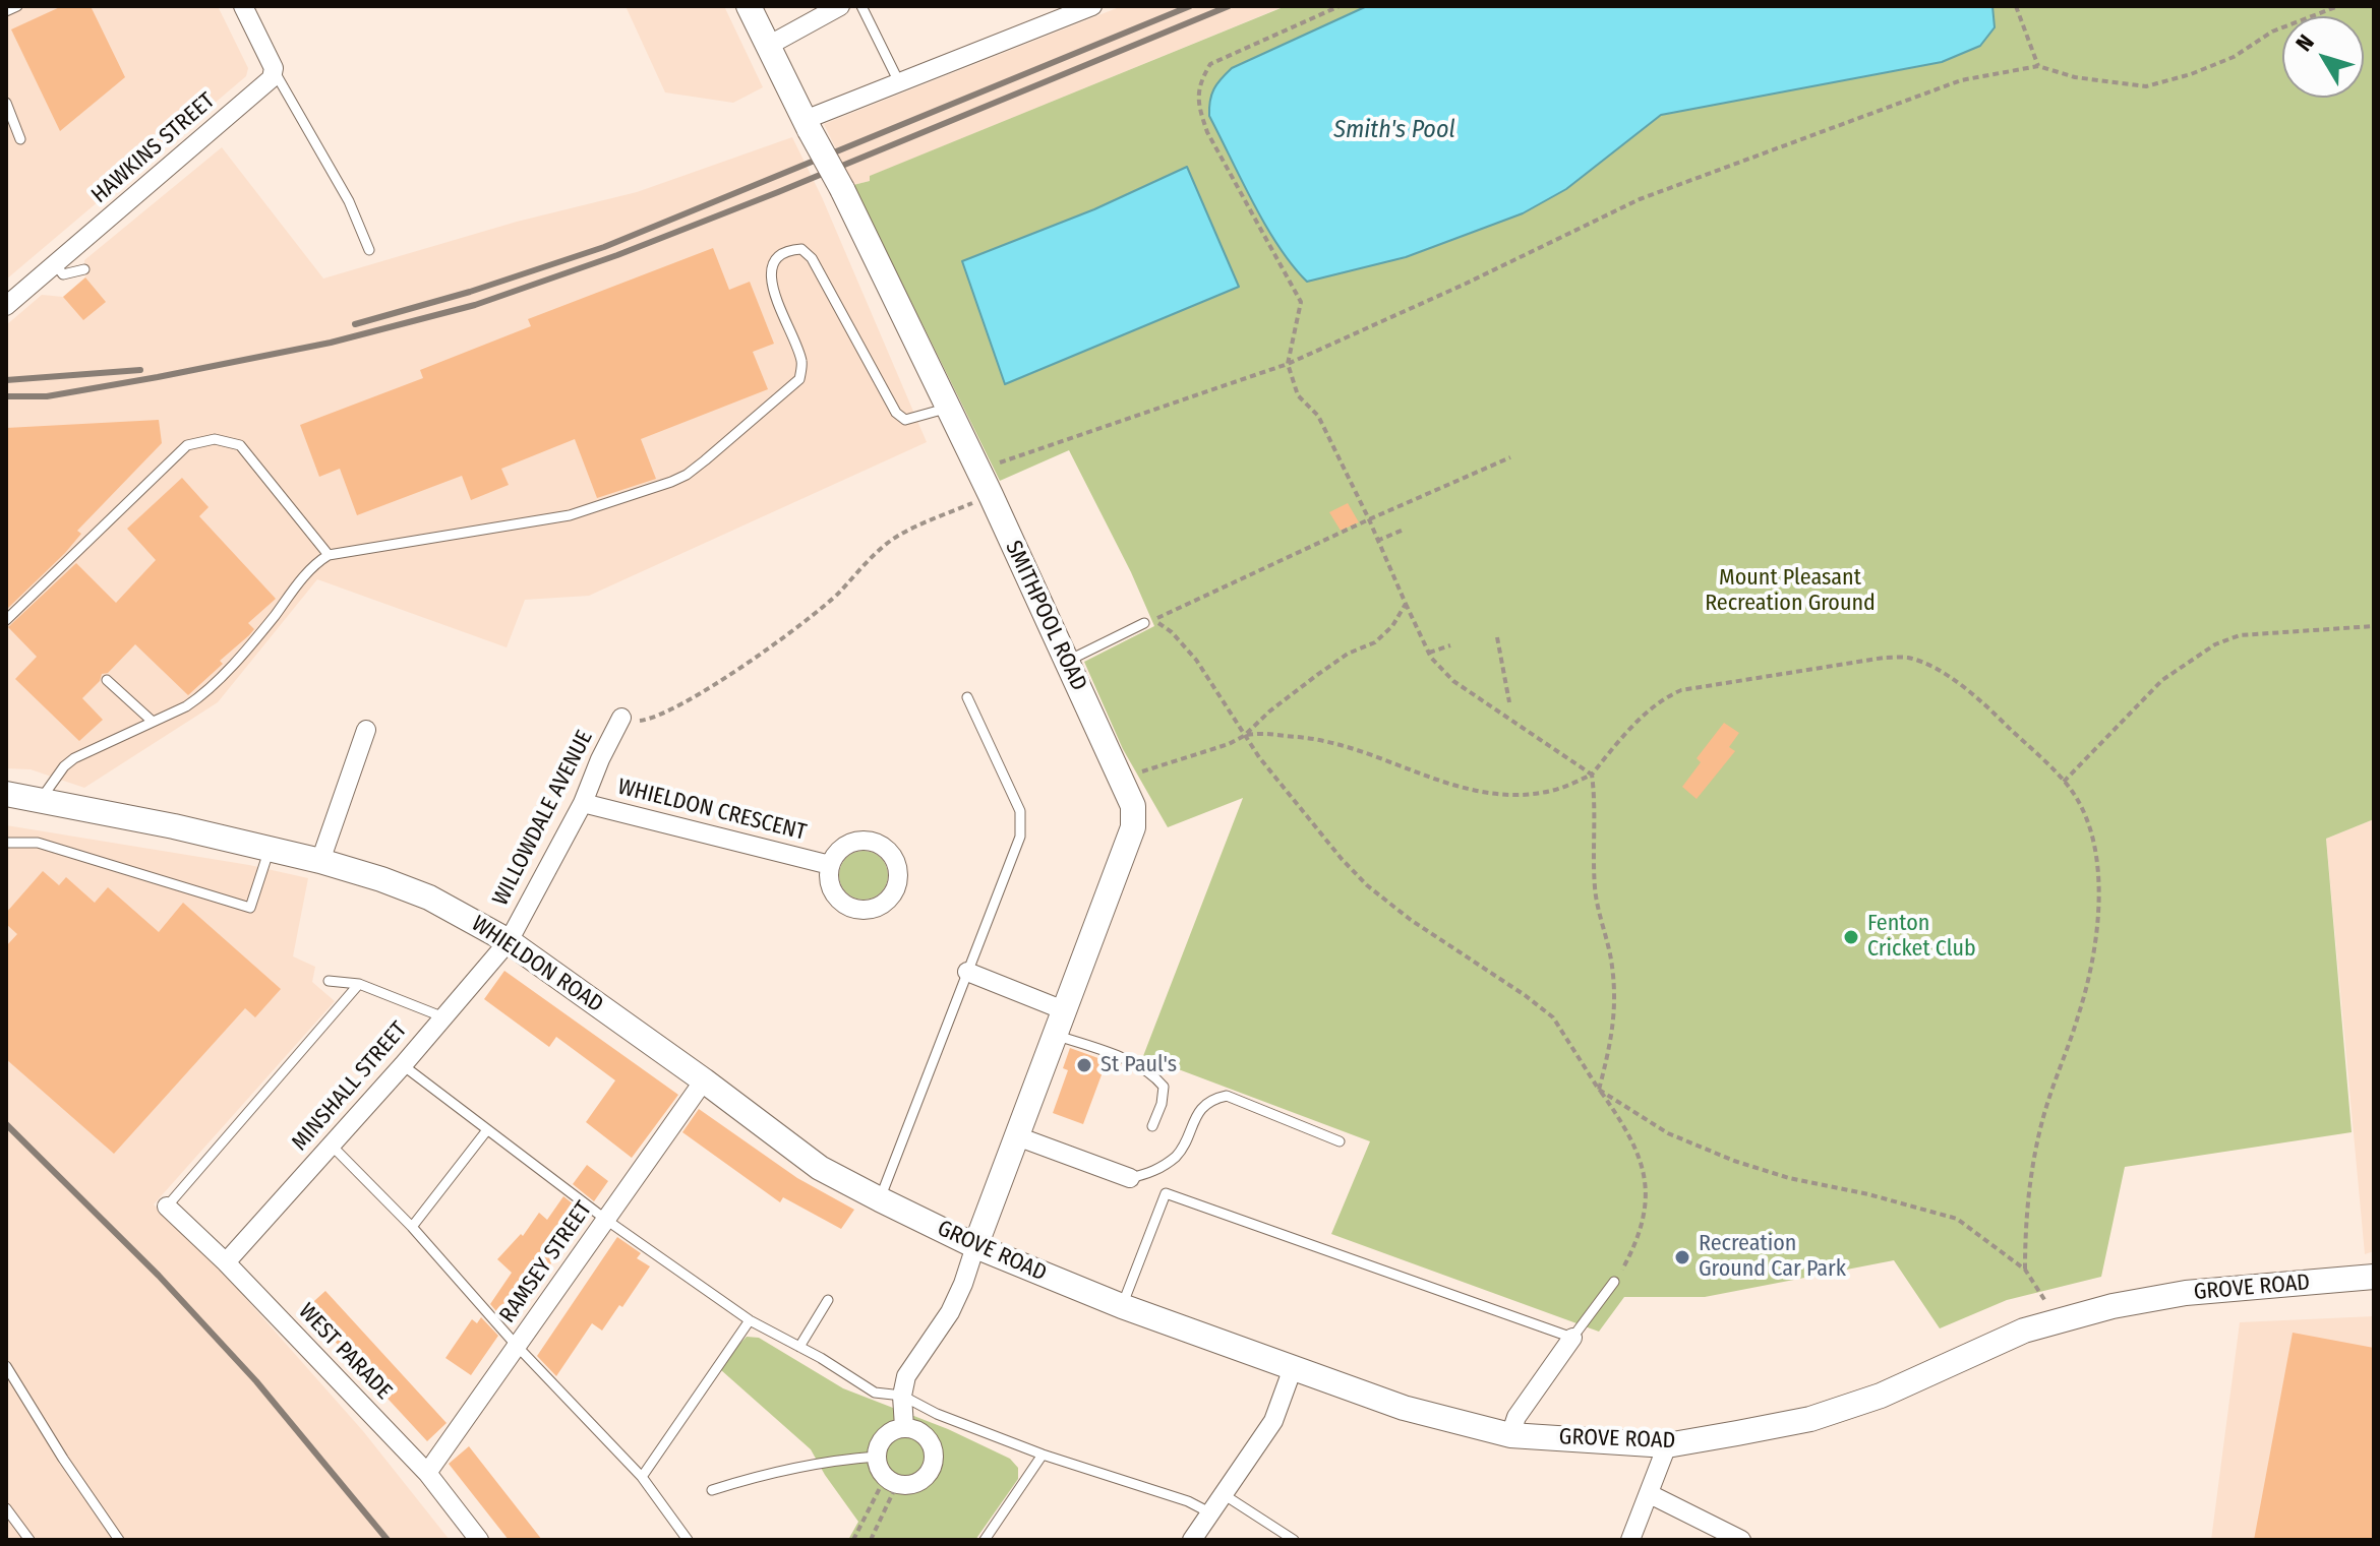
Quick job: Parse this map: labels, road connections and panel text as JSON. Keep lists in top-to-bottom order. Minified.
{"streets":{"street":["HAWKINS STREET","SMITHPOOL ROAD","WHIELDON CRESCENT","WILLOWDALE AVENUE","WHIELDON ROAD","MINSHALL STREET","GROVE ROAD","RAMSEY STREET","WEST PARADE"]},"crossings":[["SMITHPOOL ROAD","GROVE ROAD"],["WHIELDON CRESCENT","WILLOWDALE AVENUE"],["WILLOWDALE AVENUE","WHIELDON ROAD"],["WILLOWDALE AVENUE","MINSHALL STREET"],["WHIELDON ROAD","MINSHALL STREET"],["WHIELDON ROAD","GROVE ROAD"],["WHIELDON ROAD","RAMSEY STREET"],["MINSHALL STREET","WEST PARADE"],["RAMSEY STREET","WEST PARADE"]],"water":["Smith's Pool"],"parks":["Mount Pleasant Recreation Ground"],"places":["Fenton Cricket Club","St Paul's","Recreation Ground Car Park"],"north":"top left"}
